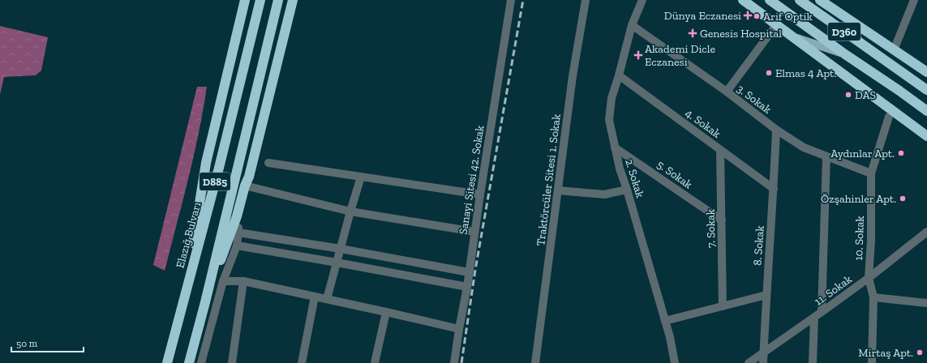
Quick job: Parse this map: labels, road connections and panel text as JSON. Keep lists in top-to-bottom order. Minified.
{"streets":{"highway":["D360","D885","Elazığ Bulvarı"],"street":["3. Sokak","4. Sokak","5. Sokak","2. Sokak","Sanayi Sitesi 42. Sokak","Traktörcüler Sitesi 1. Sokak","7. Sokak","10. Sokak","8. Sokak","11. Sokak"]},"crossings":[["3. Sokak","2. Sokak"],["3. Sokak","10. Sokak"],["3. Sokak","8. Sokak"],["4. Sokak","2. Sokak"],["4. Sokak","7. Sokak"],["4. Sokak","8. Sokak"],["5. Sokak","2. Sokak"],["5. Sokak","7. Sokak"],["10. Sokak","11. Sokak"],["8. Sokak","11. Sokak"]],"places":{"health":["Dünya Eczanesi","Genesis Hospital","Akademi Dicle Eczanesi"],"other":["Arif Optik","Elmas 4 Apt.","DAS","Aydınlar Apt.","Özşahinler Apt.","Mirtaş Apt."]},"scale_bar":"50 m"}
